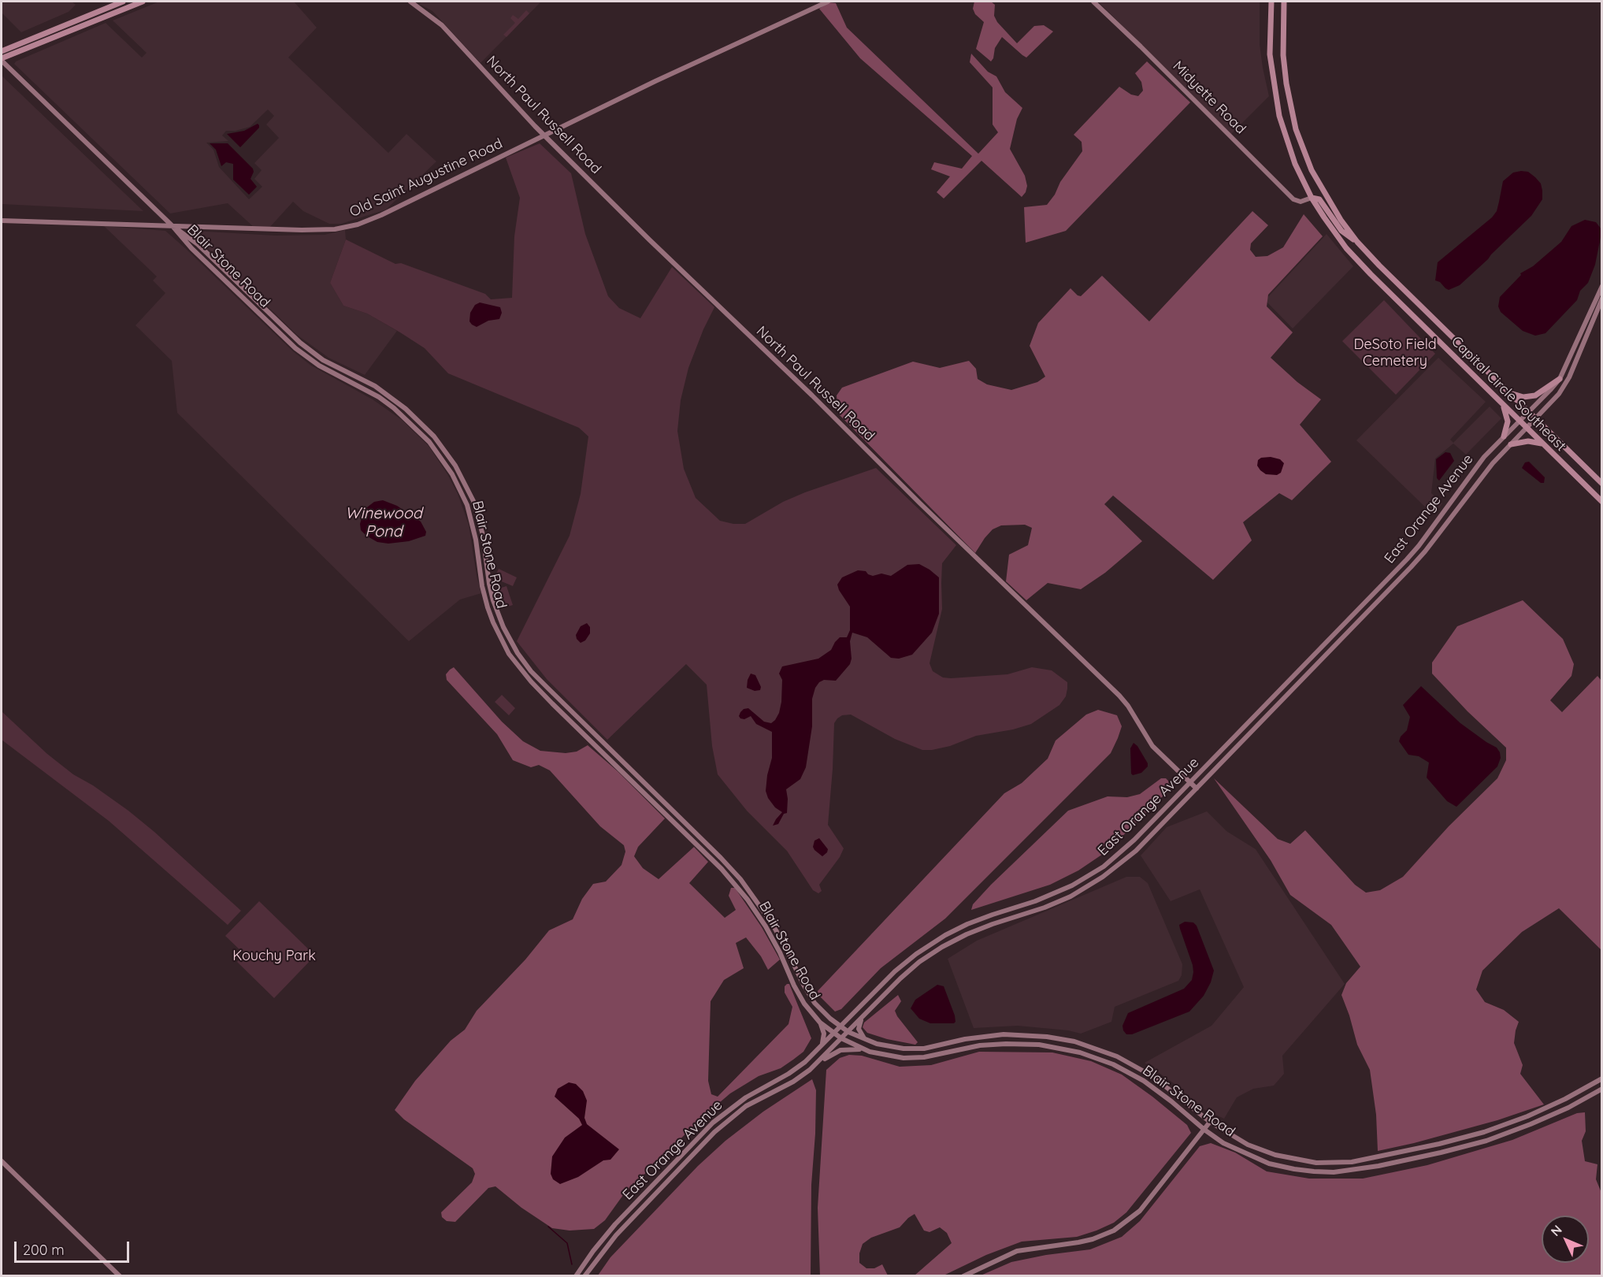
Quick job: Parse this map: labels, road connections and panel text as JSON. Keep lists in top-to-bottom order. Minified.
{"streets":{"main road":["Capital Circle Southeast"],"street":["Midyette Road","North Paul Russell Road","Old Saint Augustine Road","Blair Stone Road","East Orange Avenue"]},"crossings":[["Midyette Road","Capital Circle Southeast"],["North Paul Russell Road","Old Saint Augustine Road"],["North Paul Russell Road","East Orange Avenue"],["Old Saint Augustine Road","Blair Stone Road"],["Blair Stone Road","East Orange Avenue"],["Capital Circle Southeast","East Orange Avenue"]],"water":["Winewood Pond"],"parks":["DeSoto Field Cemetery","Kouchy Park"],"scale_bar":"200 m","north":"top left"}
